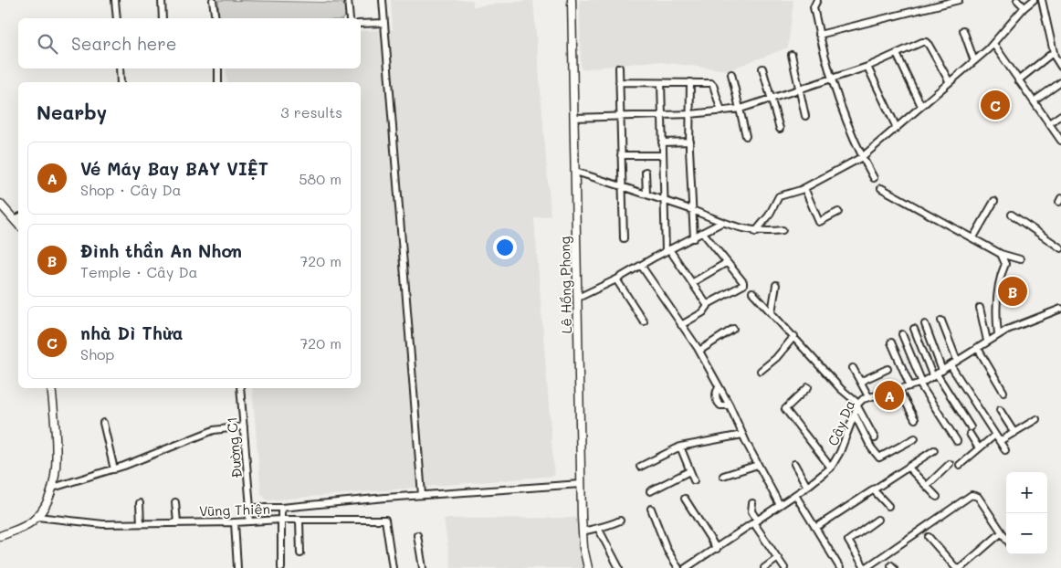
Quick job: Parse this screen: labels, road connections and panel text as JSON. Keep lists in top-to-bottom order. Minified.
{"streets":{"main road":["Lê Hồng Phong"],"street":["Cây Da","Đường C1","Vũng Thiện"]},"crossings":[["Đường C1","Vũng Thiện"]],"page":{"search":"Search here","heading":["Nearby","3 results"],"pins":["C","B","A"],"list":[{"mark":"A","name":"Vé Máy Bay BAY VIỆT","note":"Shop · Cây Da","value":"580 m"},{"mark":"B","name":"Đình thần An Nhơn","note":"Temple · Cây Da","value":"720 m"},{"mark":"C","name":"nhà Dì Thừa","note":"Shop","value":"720 m"}],"map_buttons":["+","−"]}}
